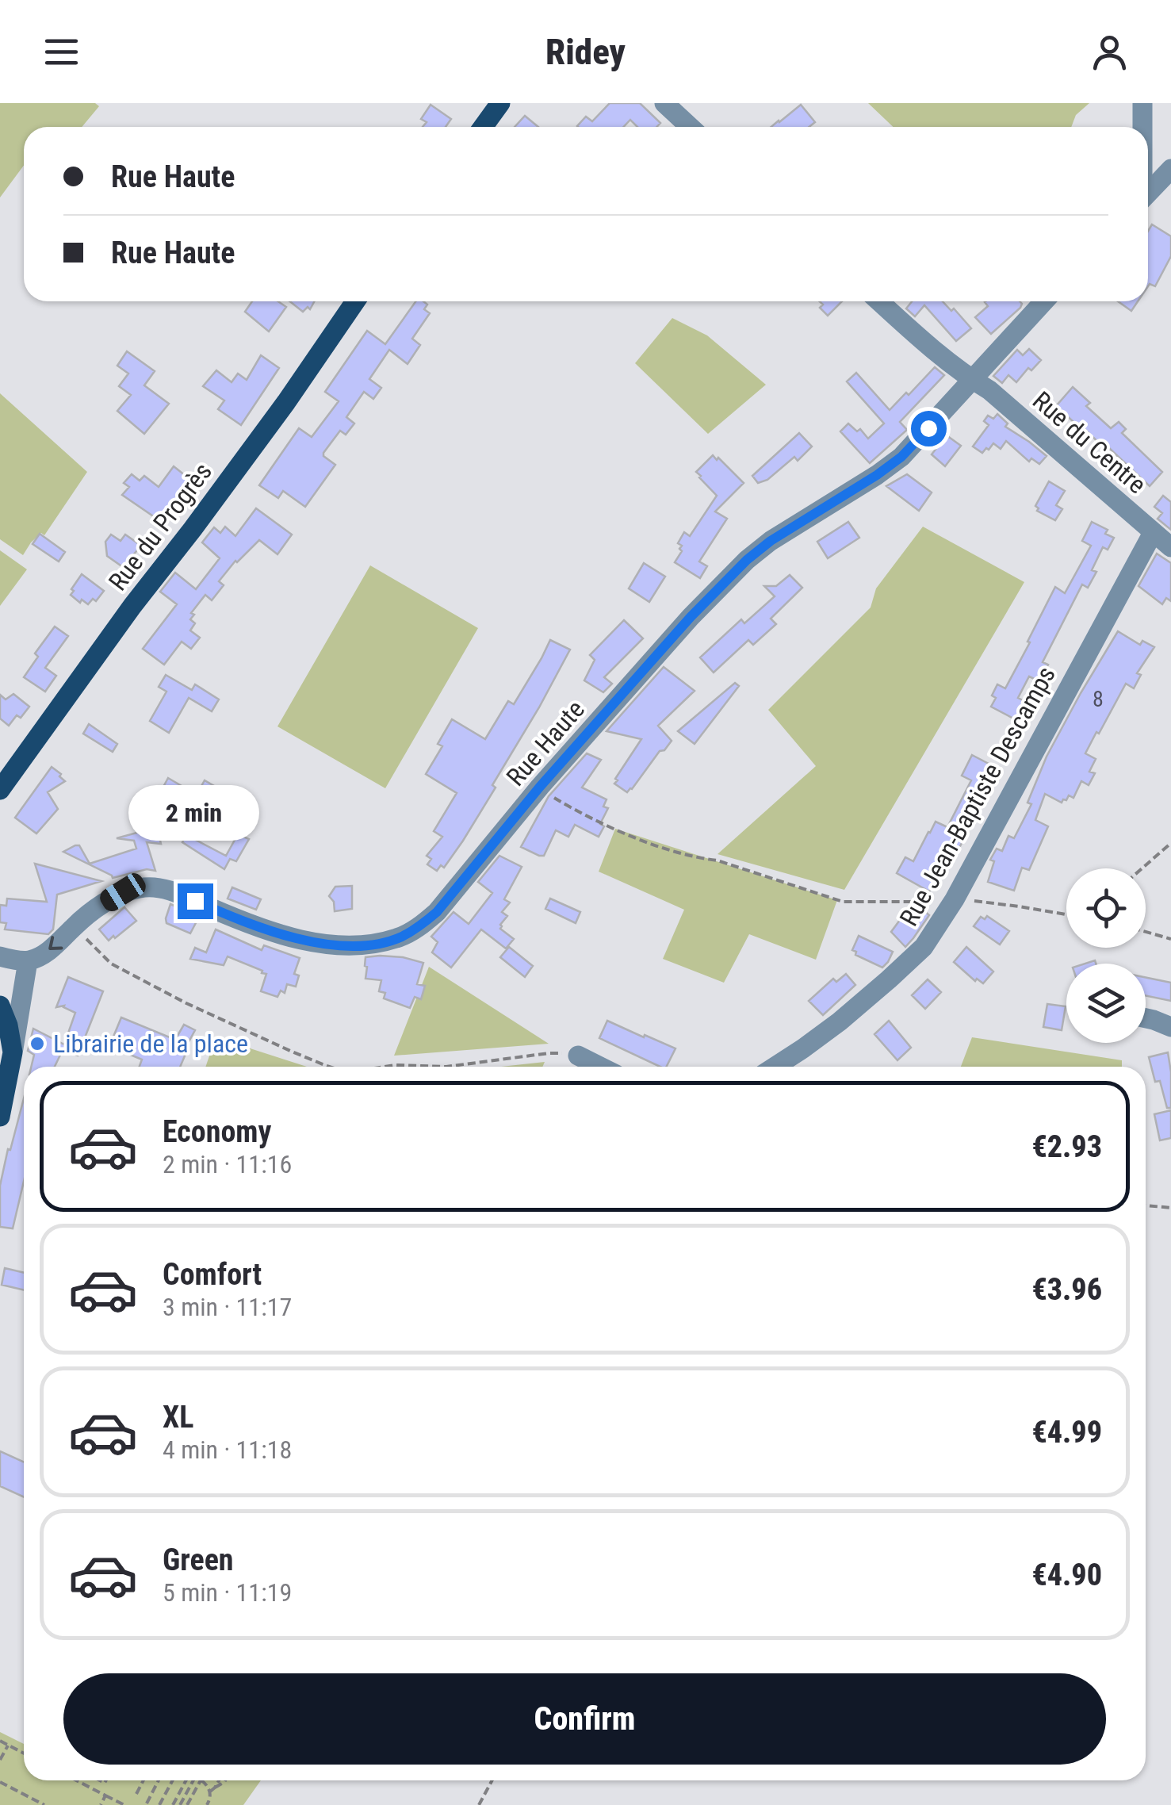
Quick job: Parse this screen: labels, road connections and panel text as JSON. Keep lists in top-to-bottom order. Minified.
{"streets":{"main road":["Rue du Progrès"],"street":["Rue du Centre","Rue Haute","Rue Jean-Baptiste Descamps"]},"crossings":[["Rue du Centre","Rue Haute"],["Rue du Centre","Rue Jean-Baptiste Descamps"]],"places":["Librairie de la place"],"house_numbers":["8"],"page":{"header":"Ridey","banner":["Rue Haute","Rue Haute"],"bubble":"2 min","list":[{"name":"Economy","note":"2 min · 11:16","value":"€2.93"},{"name":"Comfort","note":"3 min · 11:17","value":"€3.96"},{"name":"XL","note":"4 min · 11:18","value":"€4.99"},{"name":"Green","note":"5 min · 11:19","value":"€4.90"}],"buttons":"Confirm"}}
